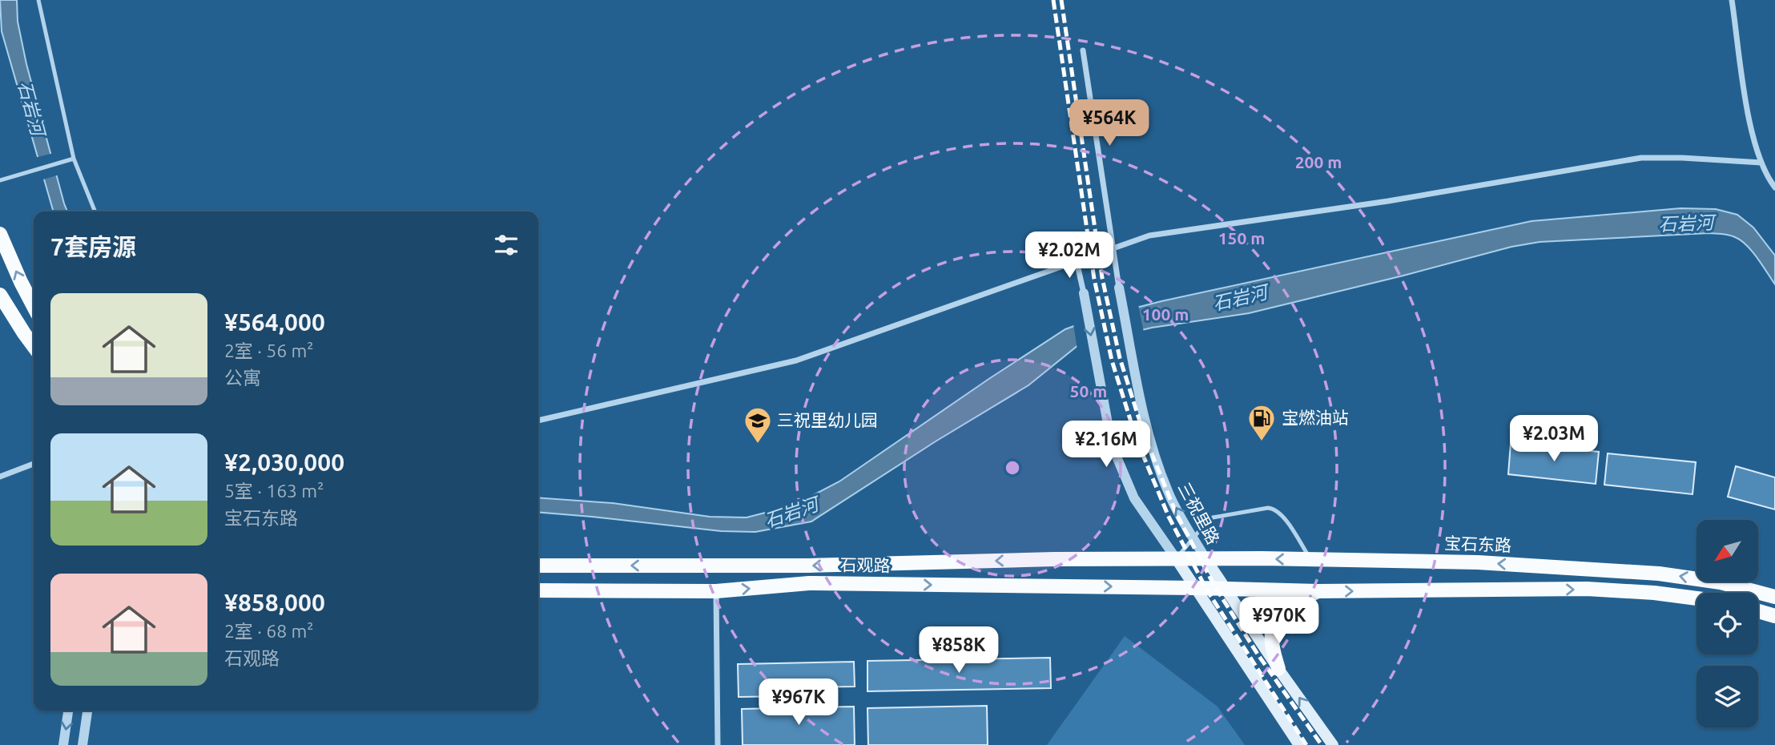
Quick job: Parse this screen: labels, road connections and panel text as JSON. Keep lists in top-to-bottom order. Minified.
{"streets":{"main road":["宝石东路","石观路"],"street":["三祝里路"]},"crossings":[["三祝里路","宝石东路"],["宝石东路","石观路"]],"water":["石岩河"],"places":{"fuel station":["宝燃油站"],"school or university":["三祝里幼儿园"]},"north":"bottom left","page":{"price":["¥564K","¥2.02M","¥2.03M","¥2.16M","¥970K","¥858K","¥967K"],"heading":"7套房源","list":[{"name":"¥564,000","note":"2室 · 56 m² · 公寓"},{"name":"¥2,030,000","note":"5室 · 163 m² · 宝石东路"},{"name":"¥858,000","note":"2室 · 68 m² · 石观路"}]},"rings":["200 m","150 m","100 m","50 m"]}
